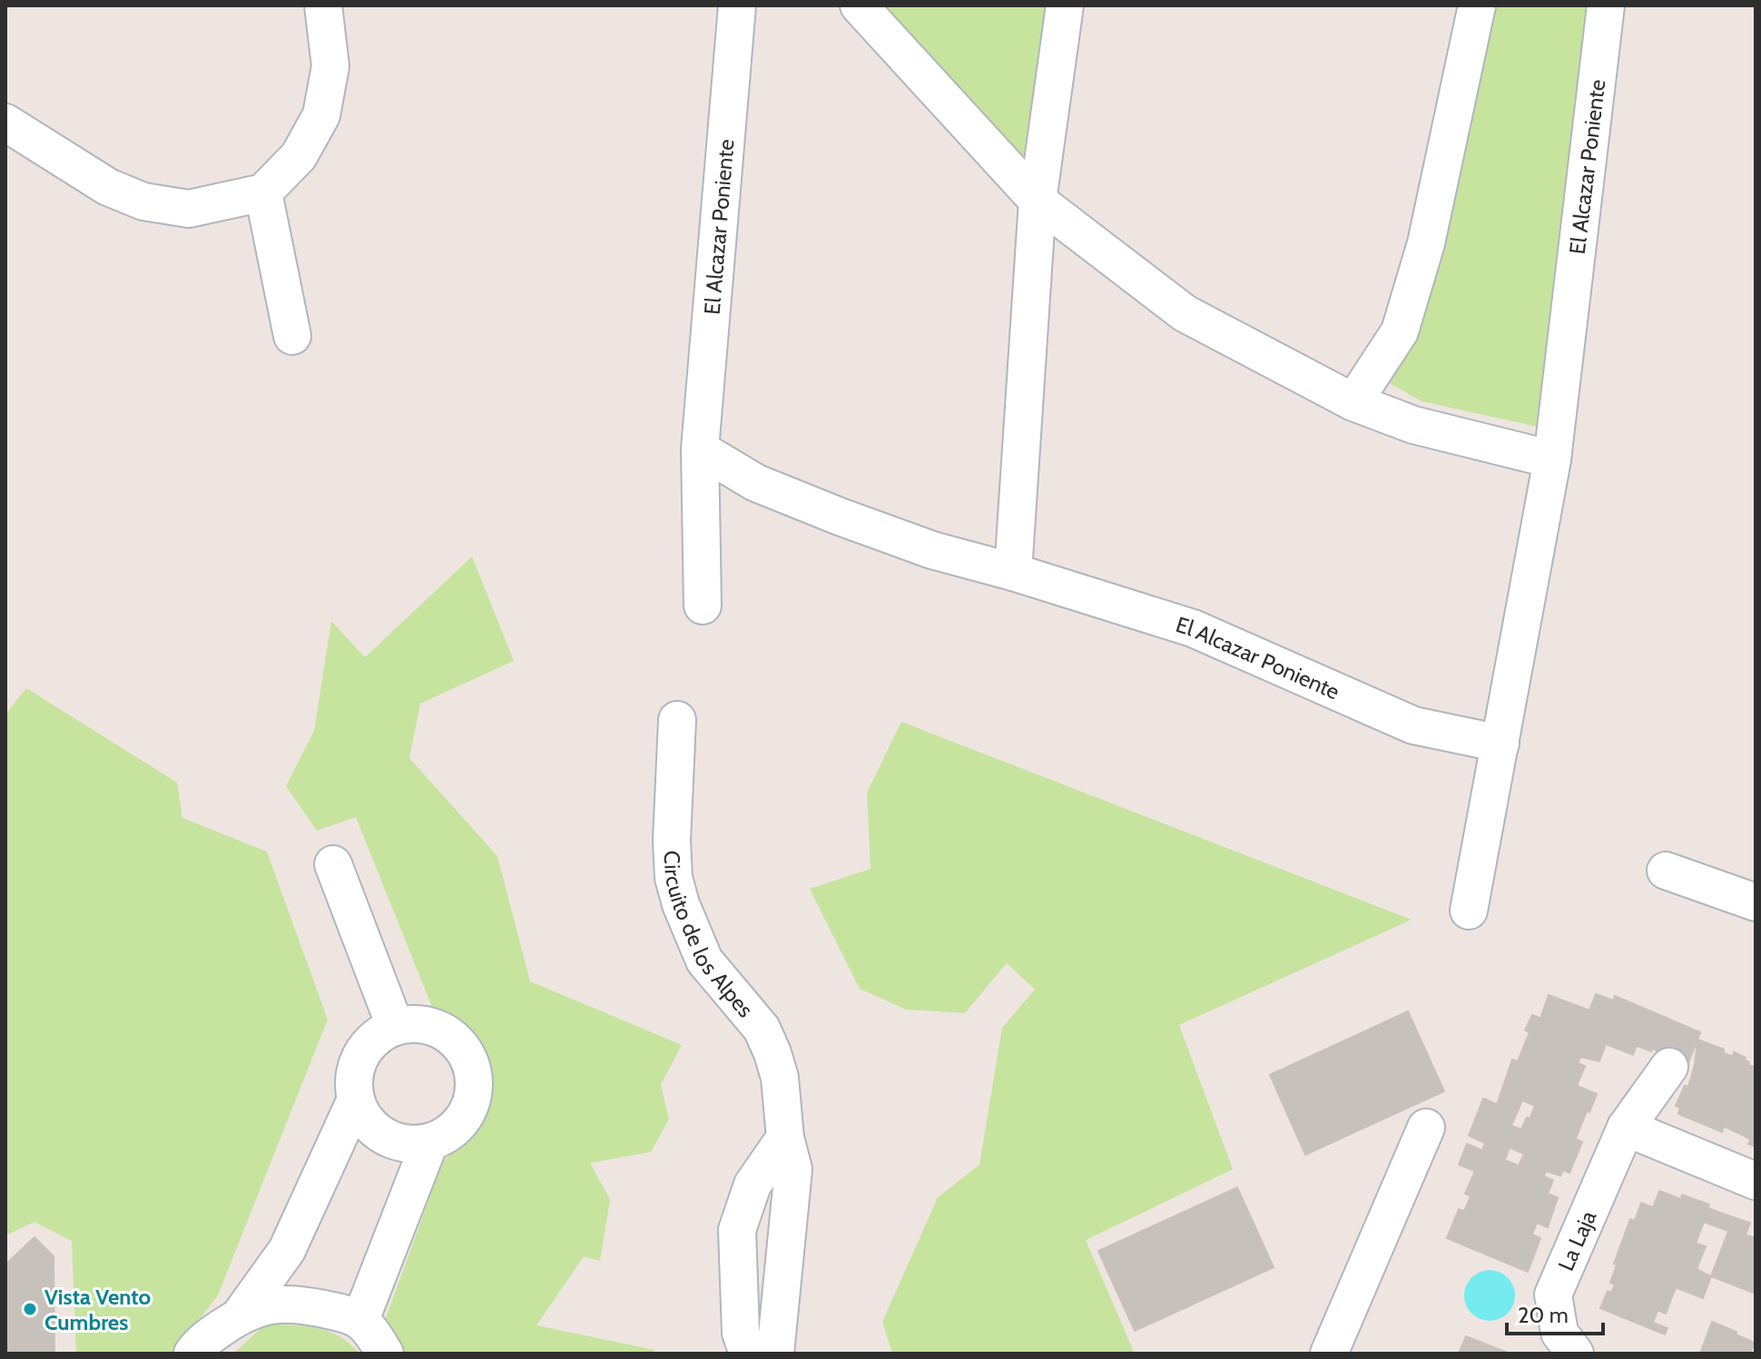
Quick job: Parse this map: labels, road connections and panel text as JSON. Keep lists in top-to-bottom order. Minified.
{"streets":{"street":["El Alcazar Poniente","Circuito de los Alpes","La Laja"]},"places":["Vista Vento Cumbres"],"scale_bar":"20 m"}
